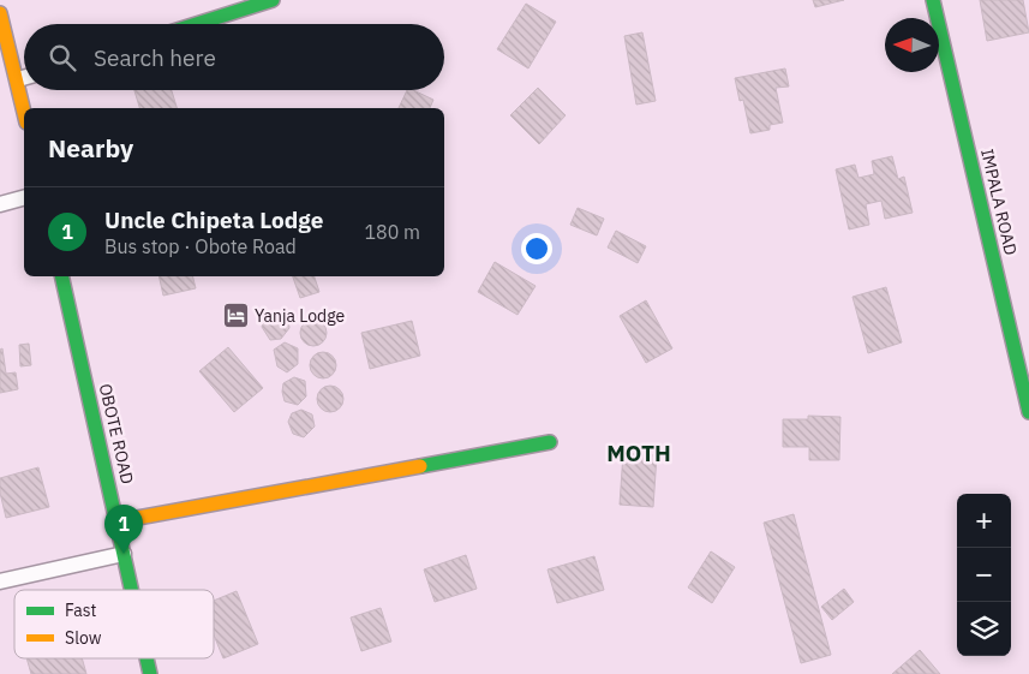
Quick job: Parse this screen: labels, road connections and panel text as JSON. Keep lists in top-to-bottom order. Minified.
{"streets":{"street":["IMPALA ROAD","OBOTE ROAD"]},"districts":["MOTH"],"places":{"hotel":["Yanja Lodge"]},"legend":["Fast","Slow"],"north":"left","page":{"search":"Search here","heading":"Nearby","list":[{"mark":"1","name":"Uncle Chipeta Lodge","note":"Bus stop · Obote Road","value":"180 m"}],"map_buttons":["+","−"],"pins":"1"}}
